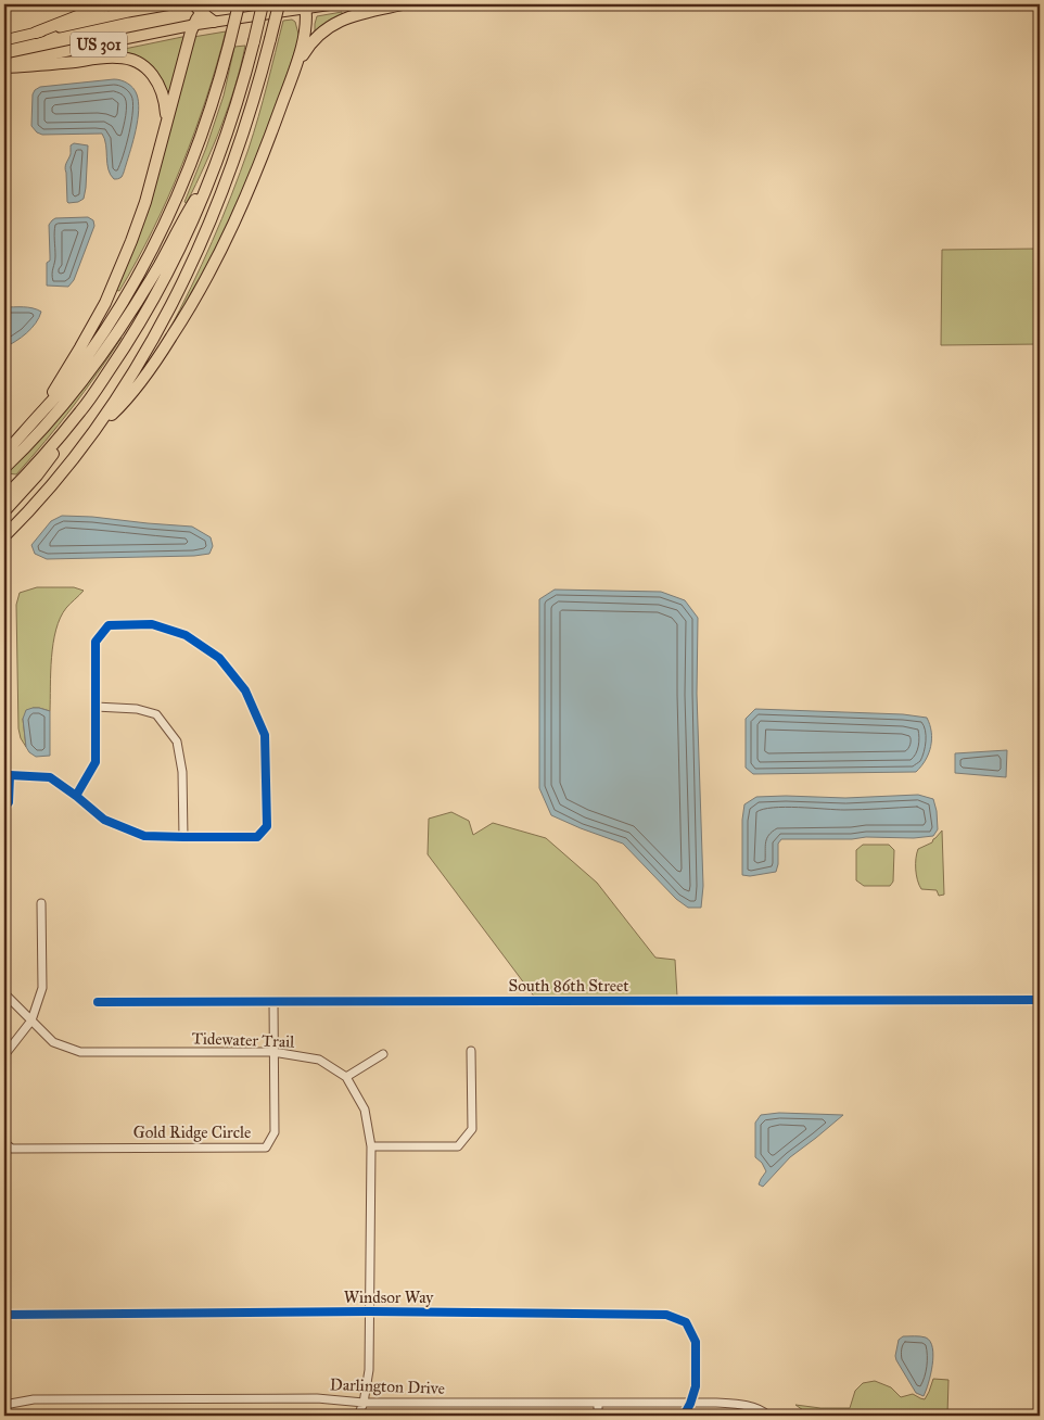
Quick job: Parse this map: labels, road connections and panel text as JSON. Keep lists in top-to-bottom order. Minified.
{"streets":{"main road":["US 301"],"street":["South 86th Street","Tidewater Trail","Gold Ridge Circle","Windsor Way","Darlington Drive"]},"crossings":[["South 86th Street","Gold Ridge Circle"],["Tidewater Trail","Gold Ridge Circle"],["Tidewater Trail","Windsor Way"],["Tidewater Trail","Darlington Drive"],["Windsor Way","Darlington Drive"]]}
